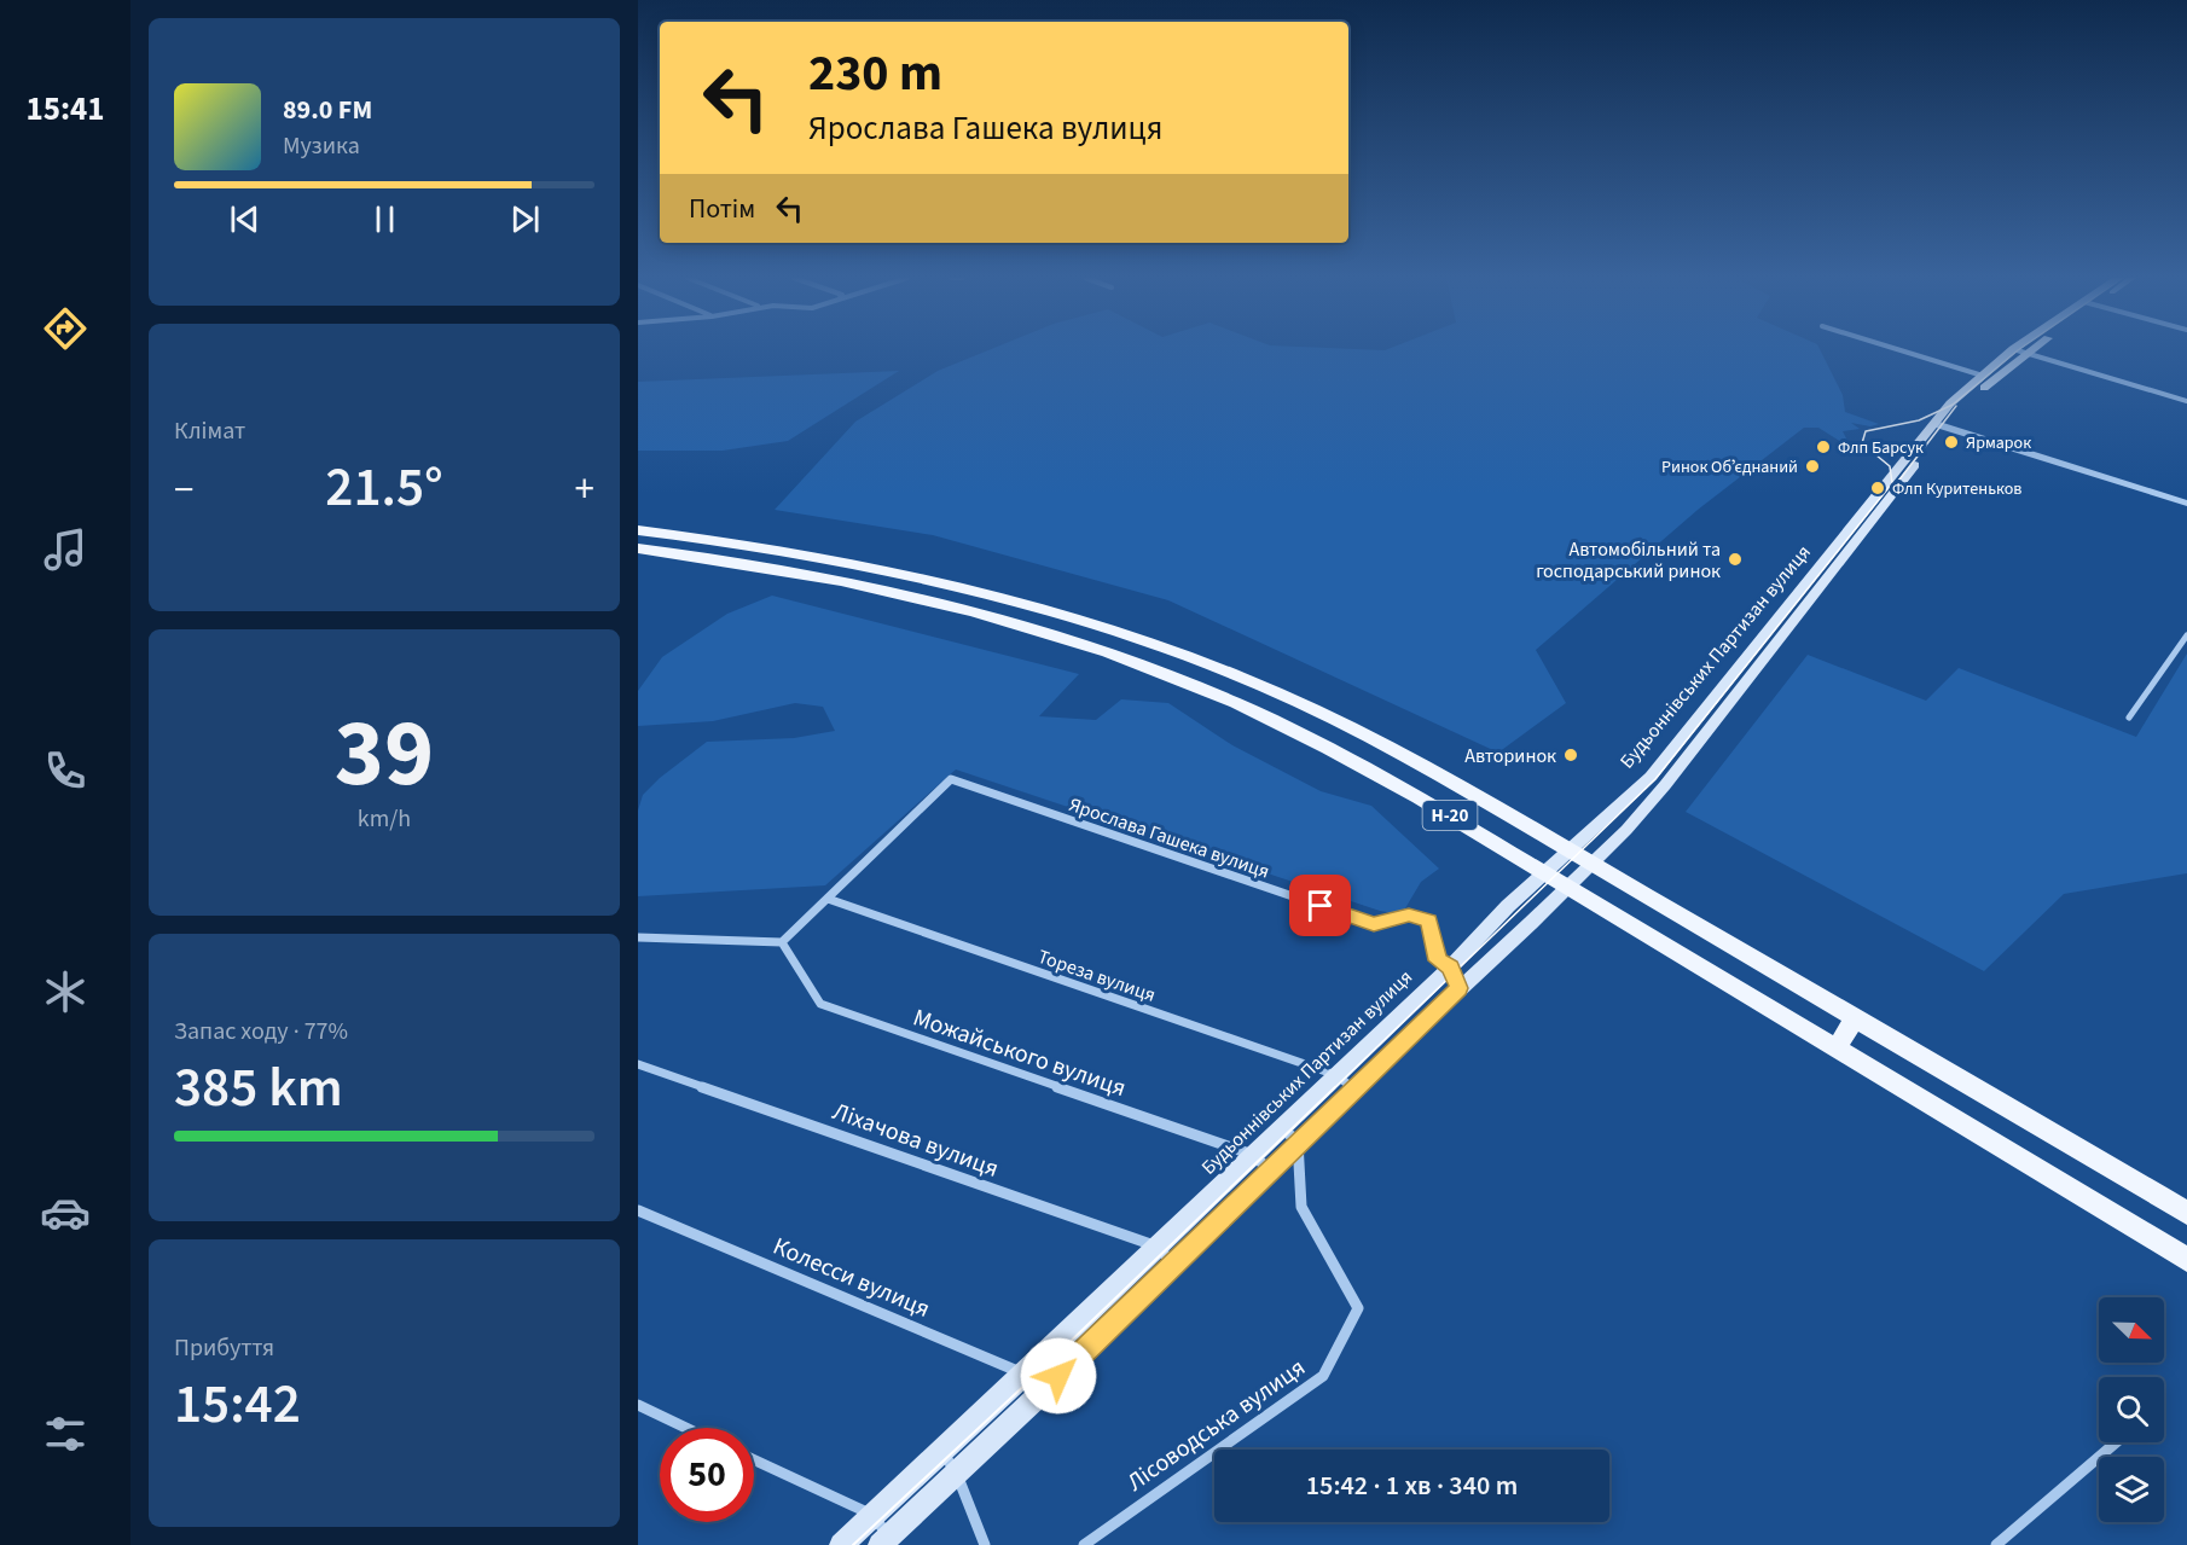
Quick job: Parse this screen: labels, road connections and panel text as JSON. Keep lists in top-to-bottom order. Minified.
{"streets":{"main road":["Будьоннівських Партизан вулиця","Н-20"],"street":["Ярослава Гашека вулиця","Тореза вулиця","Можайського вулиця","Ліхачова вулиця","Колесси вулиця","Лісоводська вулиця"]},"crossings":[["Будьоннівських Партизан вулиця","Ярослава Гашека вулиця"],["Будьоннівських Партизан вулиця","Тореза вулиця"],["Будьоннівських Партизан вулиця","Можайського вулиця"],["Будьоннівських Партизан вулиця","Ліхачова вулиця"],["Будьоннівських Партизан вулиця","Колесси вулиця"],["Будьоннівських Партизан вулиця","Лісоводська вулиця"],["Ярослава Гашека вулиця","Тореза вулиця"]],"places":["Ярмарок","Флп Барсук","Ринок Обʼєднаний","Флп Куритеньков","Автомобільний та господарський ринок","Авторинок"],"north":"bottom right","page":{"tabs":"15:41","turn":["230 m","Ярослава Гашека вулиця"],"song":["89.0 FM","Музика"],"then":"Потім","tile":["Клімат",["39","km/h"],["Запас ходу · 77%","385 km"],["Прибуття","15:42"]],"heat":["−","21.5°","+"],"limit":"50","trip":"15:42 · 1 хв · 340 m"}}
